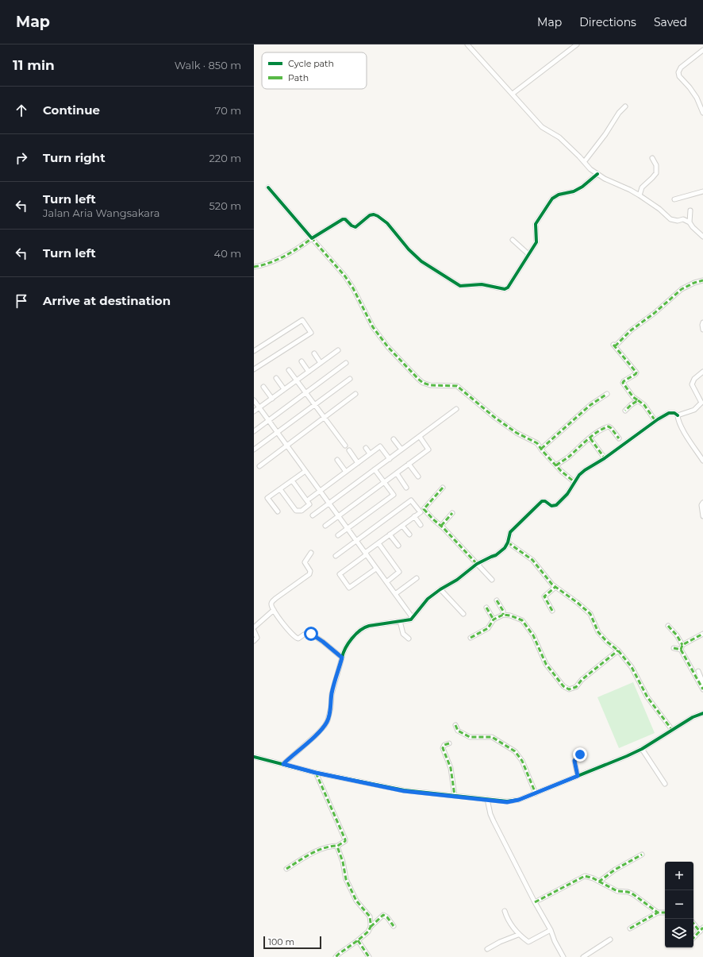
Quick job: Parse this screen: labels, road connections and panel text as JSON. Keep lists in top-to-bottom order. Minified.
{"legend":["Cycle path","Path"],"scale_bar":"100 m","page":{"header":"Map","nav":["Map","Directions","Saved"],"heading":["11 min","Walk · 850 m"],"list":[["Continue","70 m"],["Turn right","220 m"],["Turn left","Jalan Aria Wangsakara","520 m"],["Turn left","40 m"],"Arrive at destination"],"map_buttons":["+","−"],"scale":"100 m"}}
